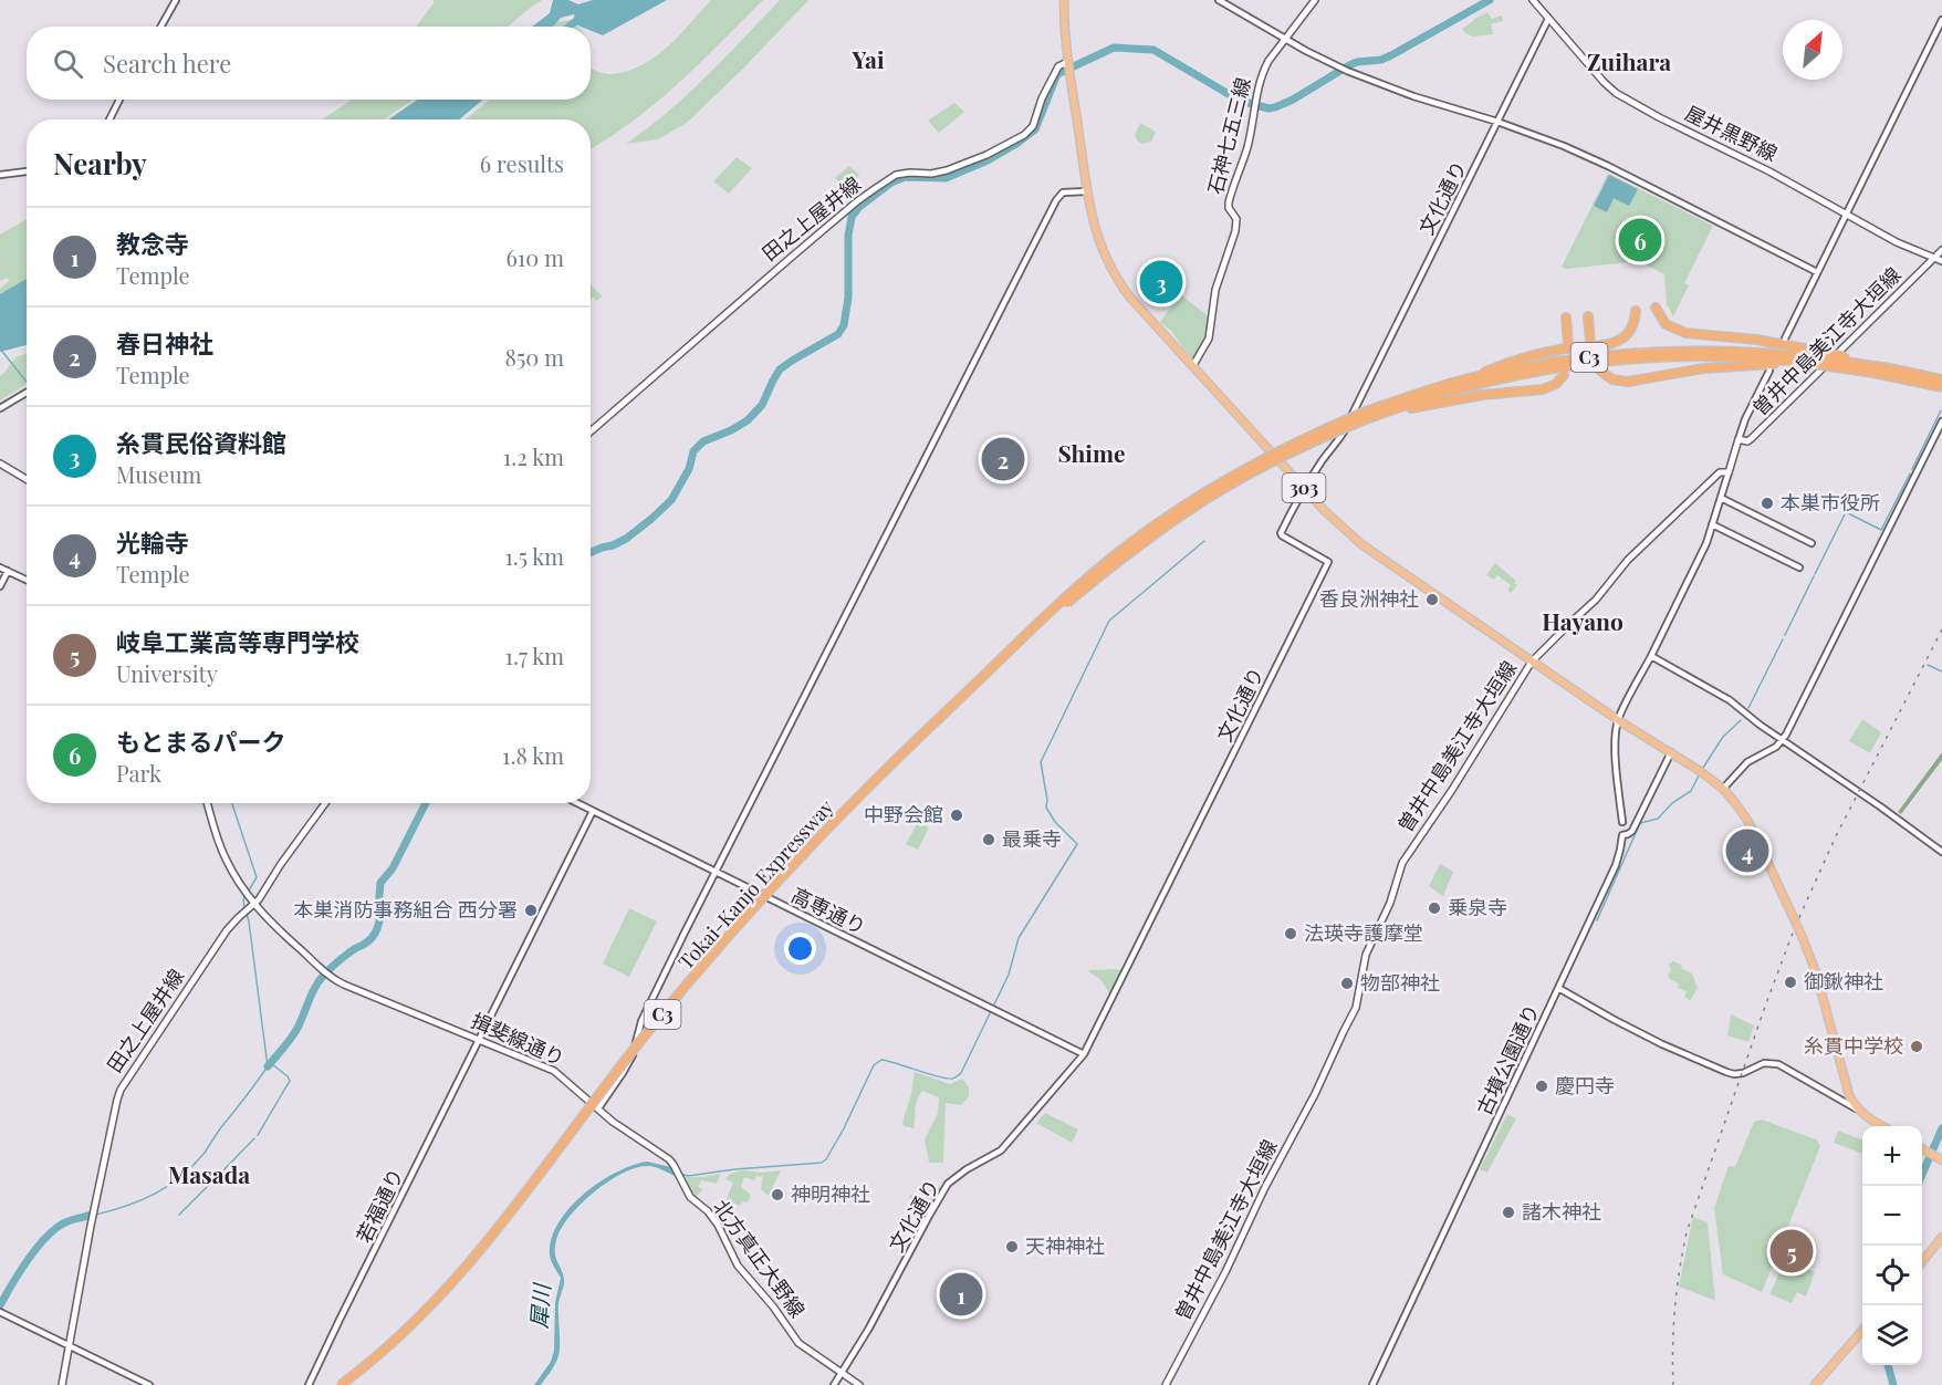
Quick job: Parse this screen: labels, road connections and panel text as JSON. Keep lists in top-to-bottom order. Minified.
{"streets":{"highway":["C3","303","Tokai-Kanjo Expressway"],"main road":["屋井黒野線","石神七五三線","田之上屋井線","曽井中島美江寺大垣線","揖斐線通り","北方真正大野線"],"street":["文化通り","高専通り","古墳公園通り","若福通り"]},"crossings":[["屋井黒野線","文化通り"],["屋井黒野線","曽井中島美江寺大垣線"],["石神七五三線","303"],["文化通り","303"],["文化通り","高専通り"],["文化通り","北方真正大野線"],["田之上屋井線","303"],["田之上屋井線","揖斐線通り"],["曽井中島美江寺大垣線","303"],["303","古墳公園通り"],["高専通り","若福通り"],["揖斐線通り","若福通り"],["揖斐線通り","北方真正大野線"]],"districts":["Yai","Zuihara","Shime","Hayano","Masada"],"water":["犀川"],"places":["本巣市役所","香良洲神社","中野会館","最乗寺","乗泉寺","本巣消防事務組合 西分署","法瑛寺護摩堂","御鍬神社","物部神社","糸貫中学校","慶円寺","神明神社","諸木神社","天神神社"],"north":"top right","page":{"search":"Search here","heading":["Nearby","6 results"],"list":[{"mark":"1","name":"教念寺","note":"Temple","value":"610 m"},{"mark":"2","name":"春日神社","note":"Temple","value":"850 m"},{"mark":"3","name":"糸貫民俗資料館","note":"Museum","value":"1.2 km"},{"mark":"4","name":"光輪寺","note":"Temple","value":"1.5 km"},{"mark":"5","name":"岐阜工業高等専門学校","note":"University","value":"1.7 km"},{"mark":"6","name":"もとまるパーク","note":"Park","value":"1.8 km"}],"pins":["6","3","2","4","5","1"],"map_buttons":["+","−"]}}
